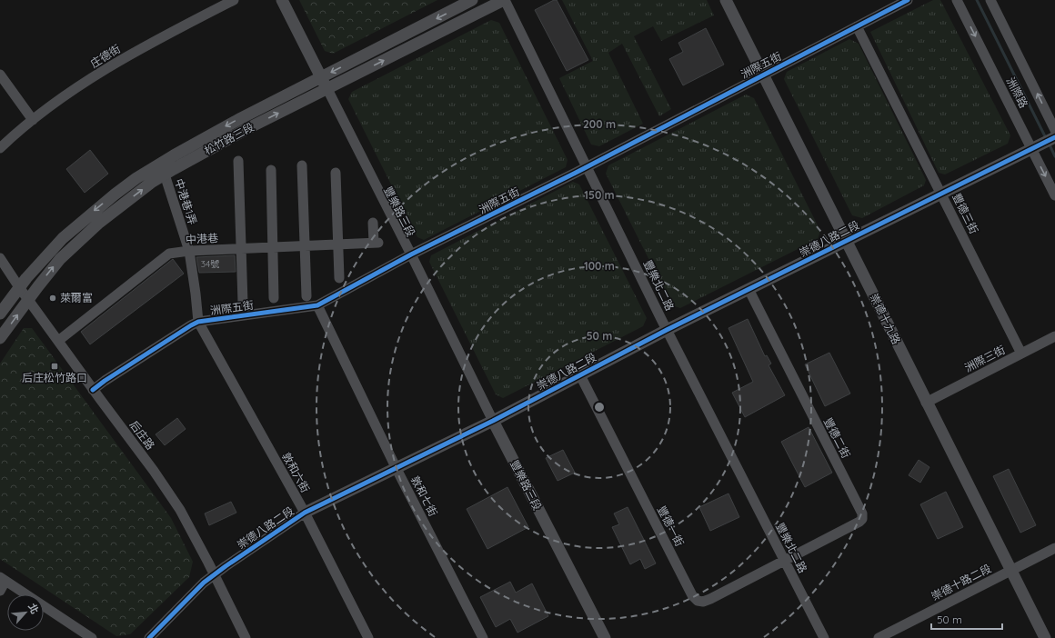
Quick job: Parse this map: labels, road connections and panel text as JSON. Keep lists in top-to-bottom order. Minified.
{"streets":{"street":["庄德街","洲際五街","洲際路","松竹路三段","中港巷1弄","豐樂路三段","豐德三街","中港巷","崇德八路二段","豐樂北二路","崇德十九路","洲際三街","后庄路","豐德二街","敦和六街","敦和七街","豐德一街","崇德十路二段"]},"crossings":[["洲際五街","中港巷1弄"],["洲際五街","豐樂路三段"],["洲際五街","豐德三街"],["洲際五街","豐樂北二路"],["洲際五街","崇德十九路"],["洲際五街","后庄路"],["洲際五街","敦和六街"],["洲際五街","敦和七街"],["洲際路","崇德八路二段"],["松竹路三段","中港巷1弄"],["松竹路三段","豐樂路三段"],["松竹路三段","豐樂北二路"],["松竹路三段","后庄路"],["中港巷1弄","中港巷"],["中港巷1弄","敦和六街"],["豐樂路三段","崇德八路二段"],["豐德三街","崇德八路二段"],["豐德三街","洲際三街"],["中港巷","后庄路"],["崇德八路二段","豐樂北二路"],["崇德八路二段","崇德十九路"],["崇德八路二段","后庄路"],["崇德八路二段","豐德二街"],["崇德八路二段","敦和六街"],["崇德八路二段","敦和七街"],["崇德八路二段","豐德一街"],["豐樂北二路","豐德二街"],["豐樂北二路","豐德一街"],["崇德十九路","洲際三街"],["崇德十九路","崇德十路二段"],["豐德二街","豐德一街"]],"places":{"other":["萊爾富"],"transit":["后庄松竹路口"]},"house_numbers":["34號"],"scale_bar":"50 m","north":"top right","rings":["200 m","150 m","100 m","50 m"]}
